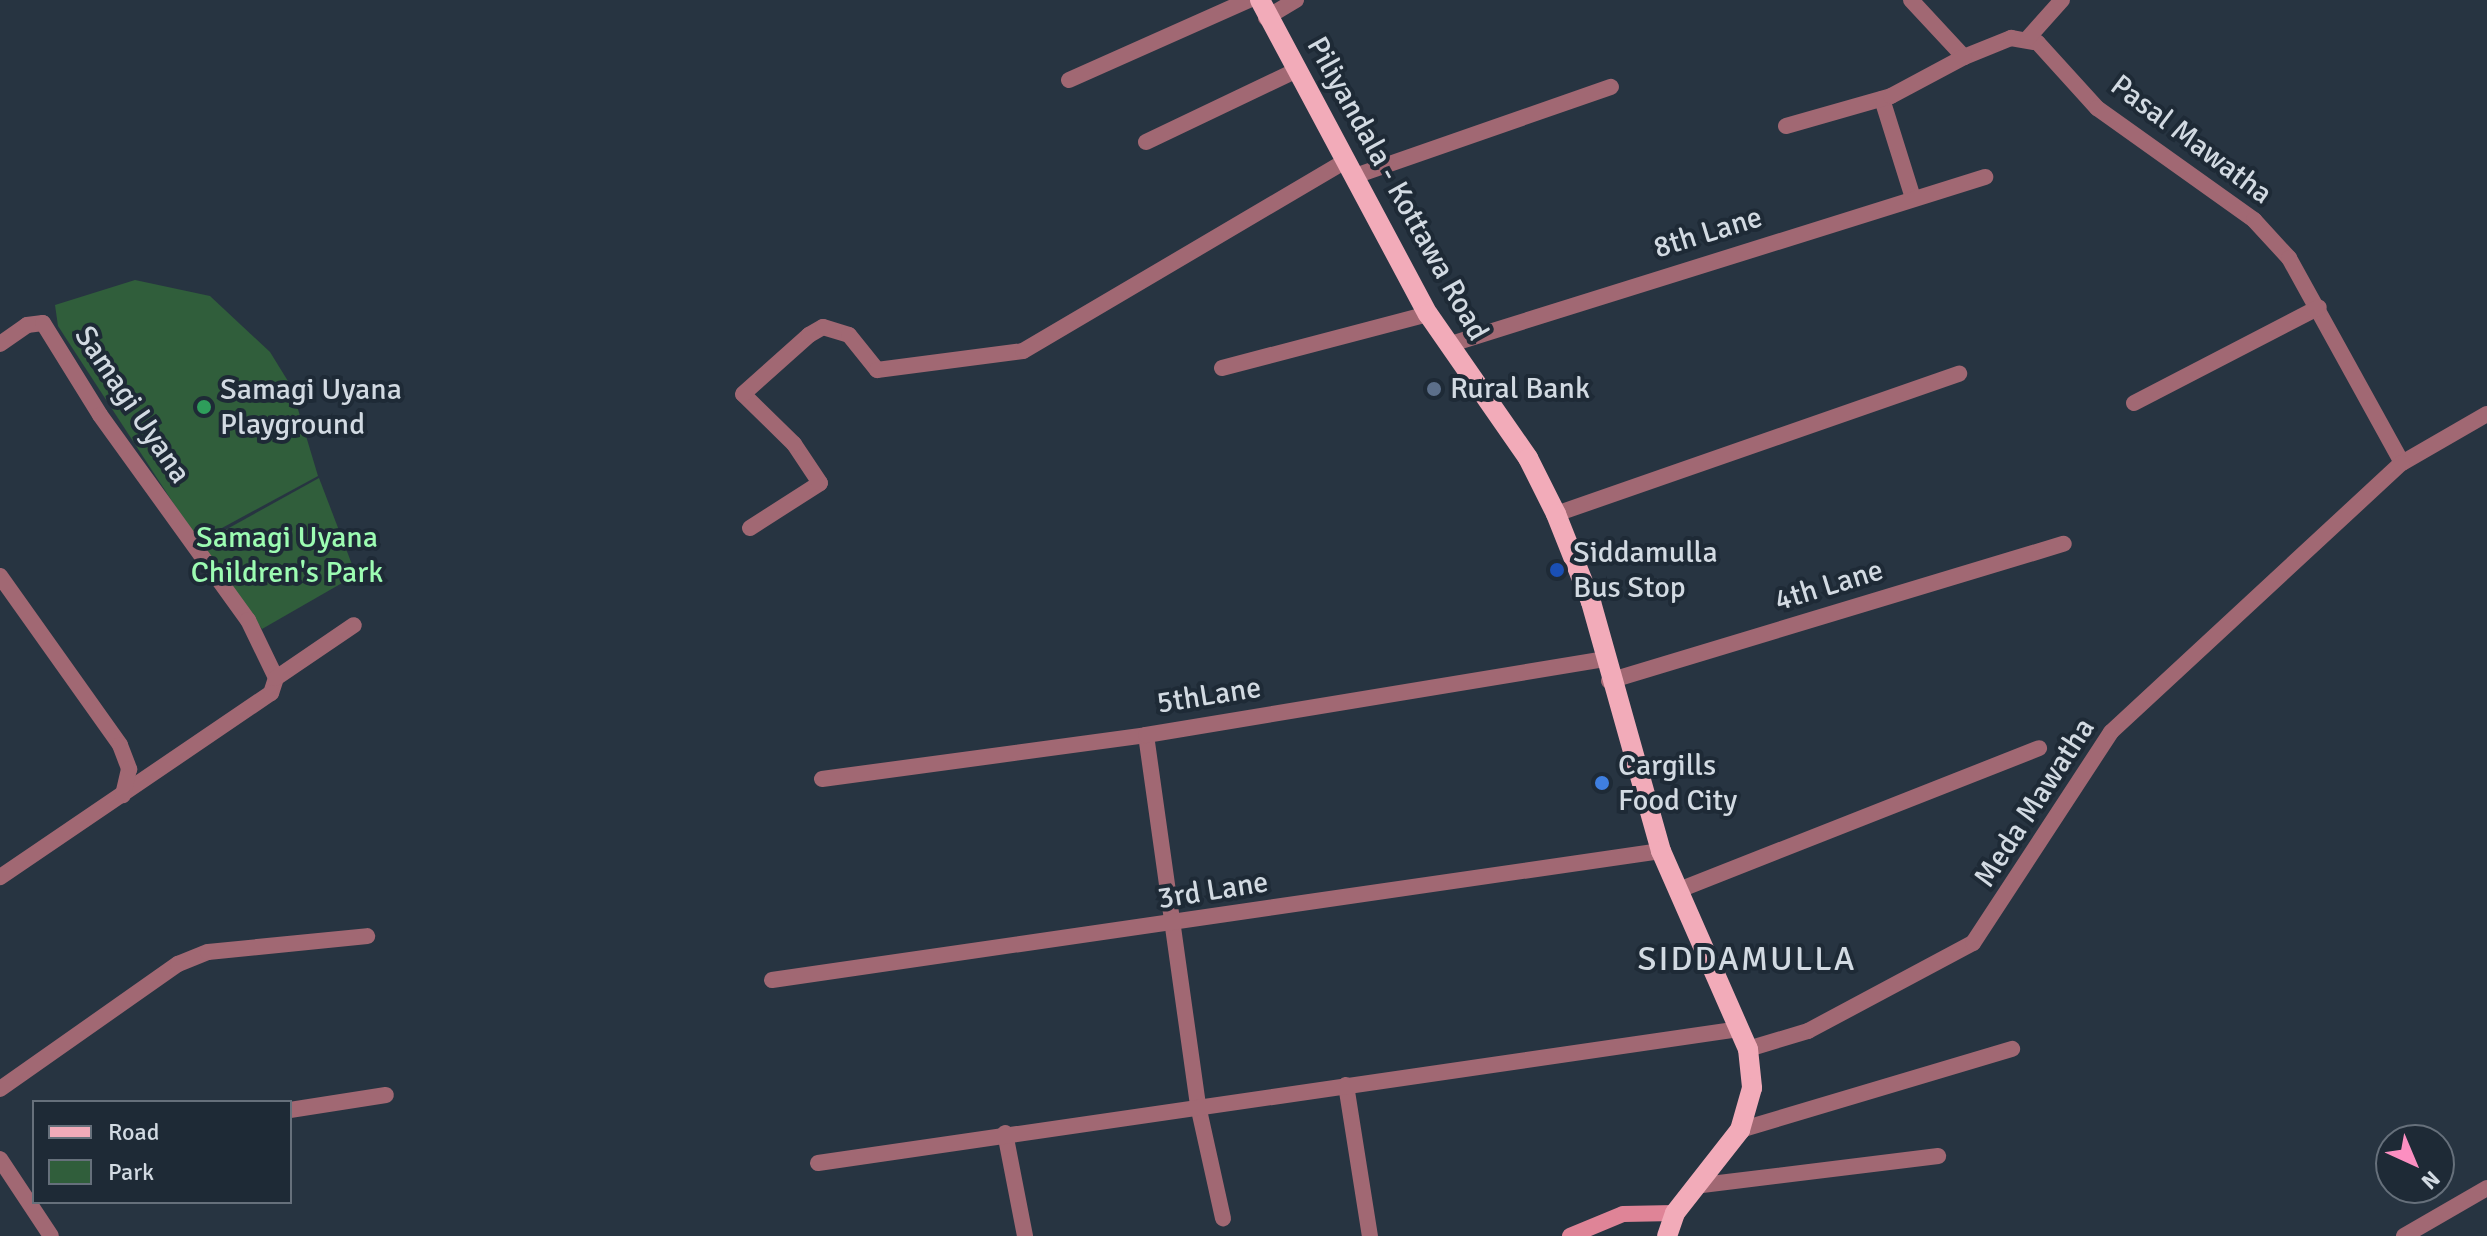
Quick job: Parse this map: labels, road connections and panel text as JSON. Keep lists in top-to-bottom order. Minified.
{"streets":{"main road":["Piliyandala - Kottawa Road"],"street":["Pasal Mawatha","8th Lane","Samagi Uyana","4th Lane","5thLane","Meda Mawatha","3rd Lane"]},"crossings":[["Pasal Mawatha","Meda Mawatha"],["Piliyandala - Kottawa Road","8th Lane"],["Piliyandala - Kottawa Road","4th Lane"],["Piliyandala - Kottawa Road","5thLane"],["Piliyandala - Kottawa Road","Meda Mawatha"],["Piliyandala - Kottawa Road","3rd Lane"]],"districts":["SIDDAMULLA"],"parks":["Samagi Uyana Children's Park"],"places":["Rural Bank","Samagi Uyana Playground","Siddamulla Bus Stop","Cargills Food City"],"legend":["Road","Park"],"north":"bottom right"}
